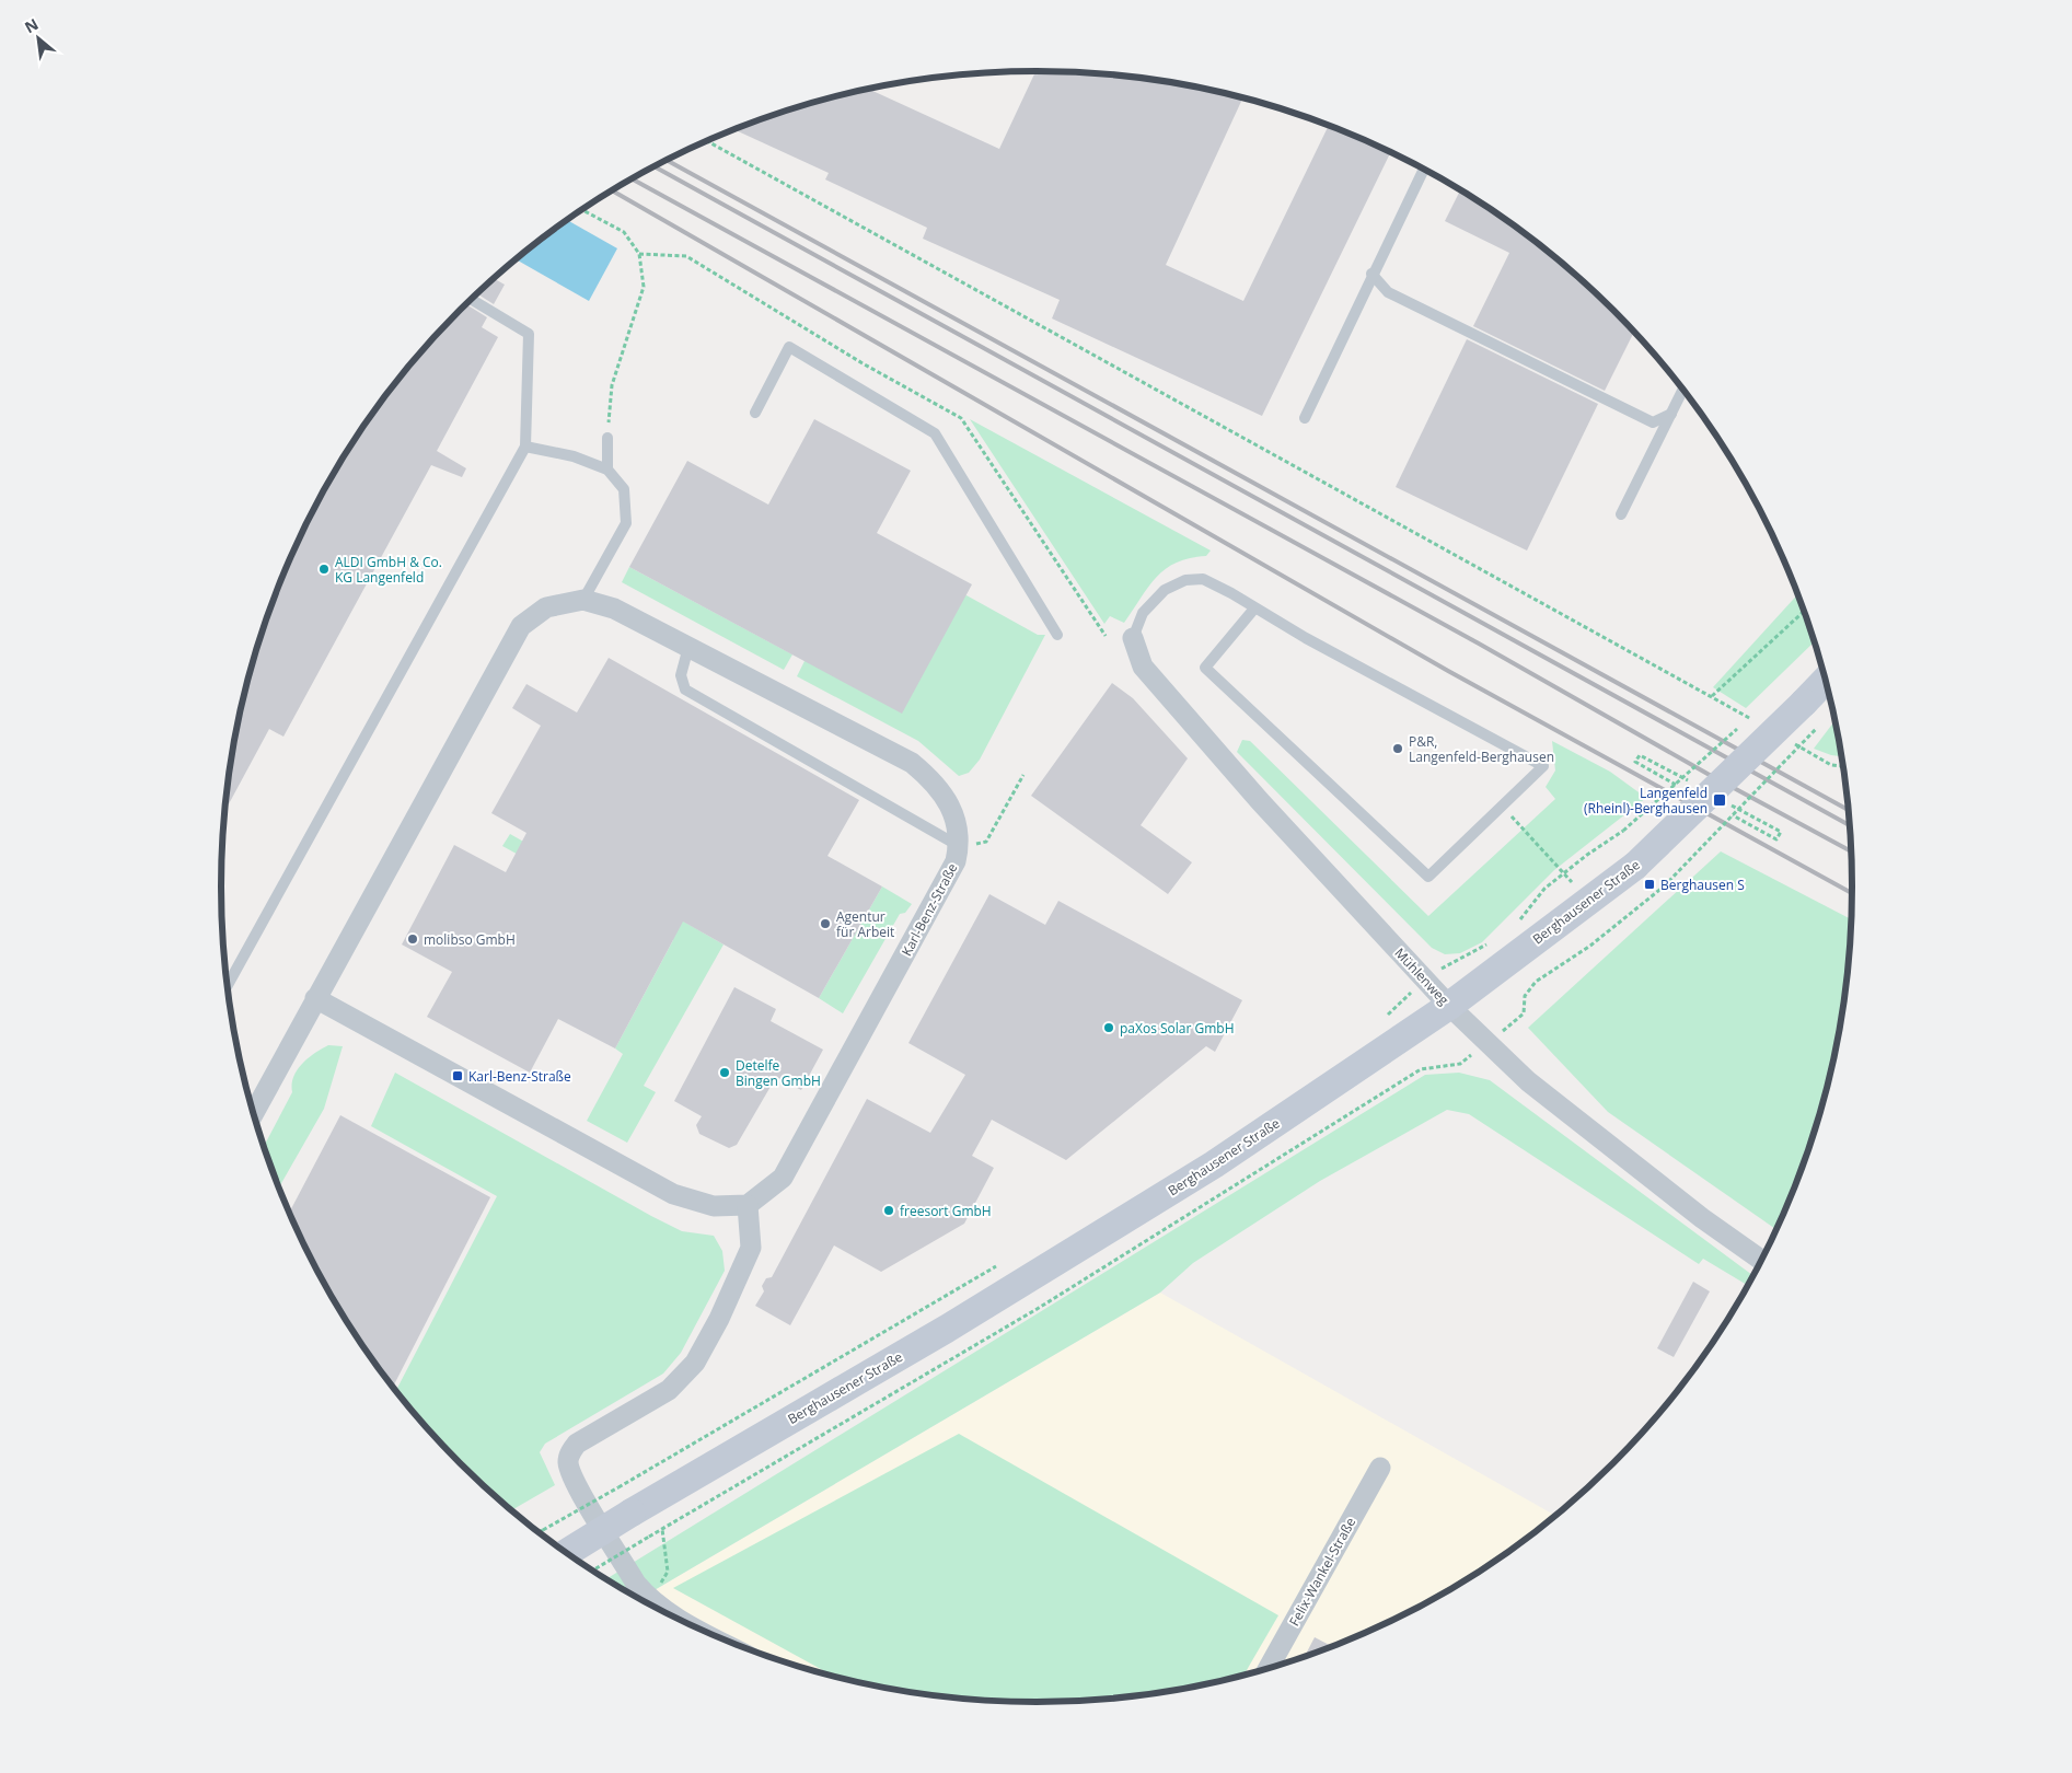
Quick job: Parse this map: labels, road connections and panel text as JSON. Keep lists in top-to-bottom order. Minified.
{"streets":{"main road":["Berghausener Straße"],"street":["Karl-Benz-Straße","Mühlenweg","Felix-Wankel-Straße"]},"crossings":[["Berghausener Straße","Mühlenweg"]],"places":{"other":["ALDI GmbH & Co. KG Langenfeld","P&R, Langenfeld-Berghausen","Agentur für Arbeit","molibso GmbH","paXos Solar GmbH","Detelfe Bingen GmbH","freesort GmbH"],"transit":["Langenfeld (Rheinl)-Berghausen","Berghausen S","Karl-Benz-Straße"]},"north":"top left"}
